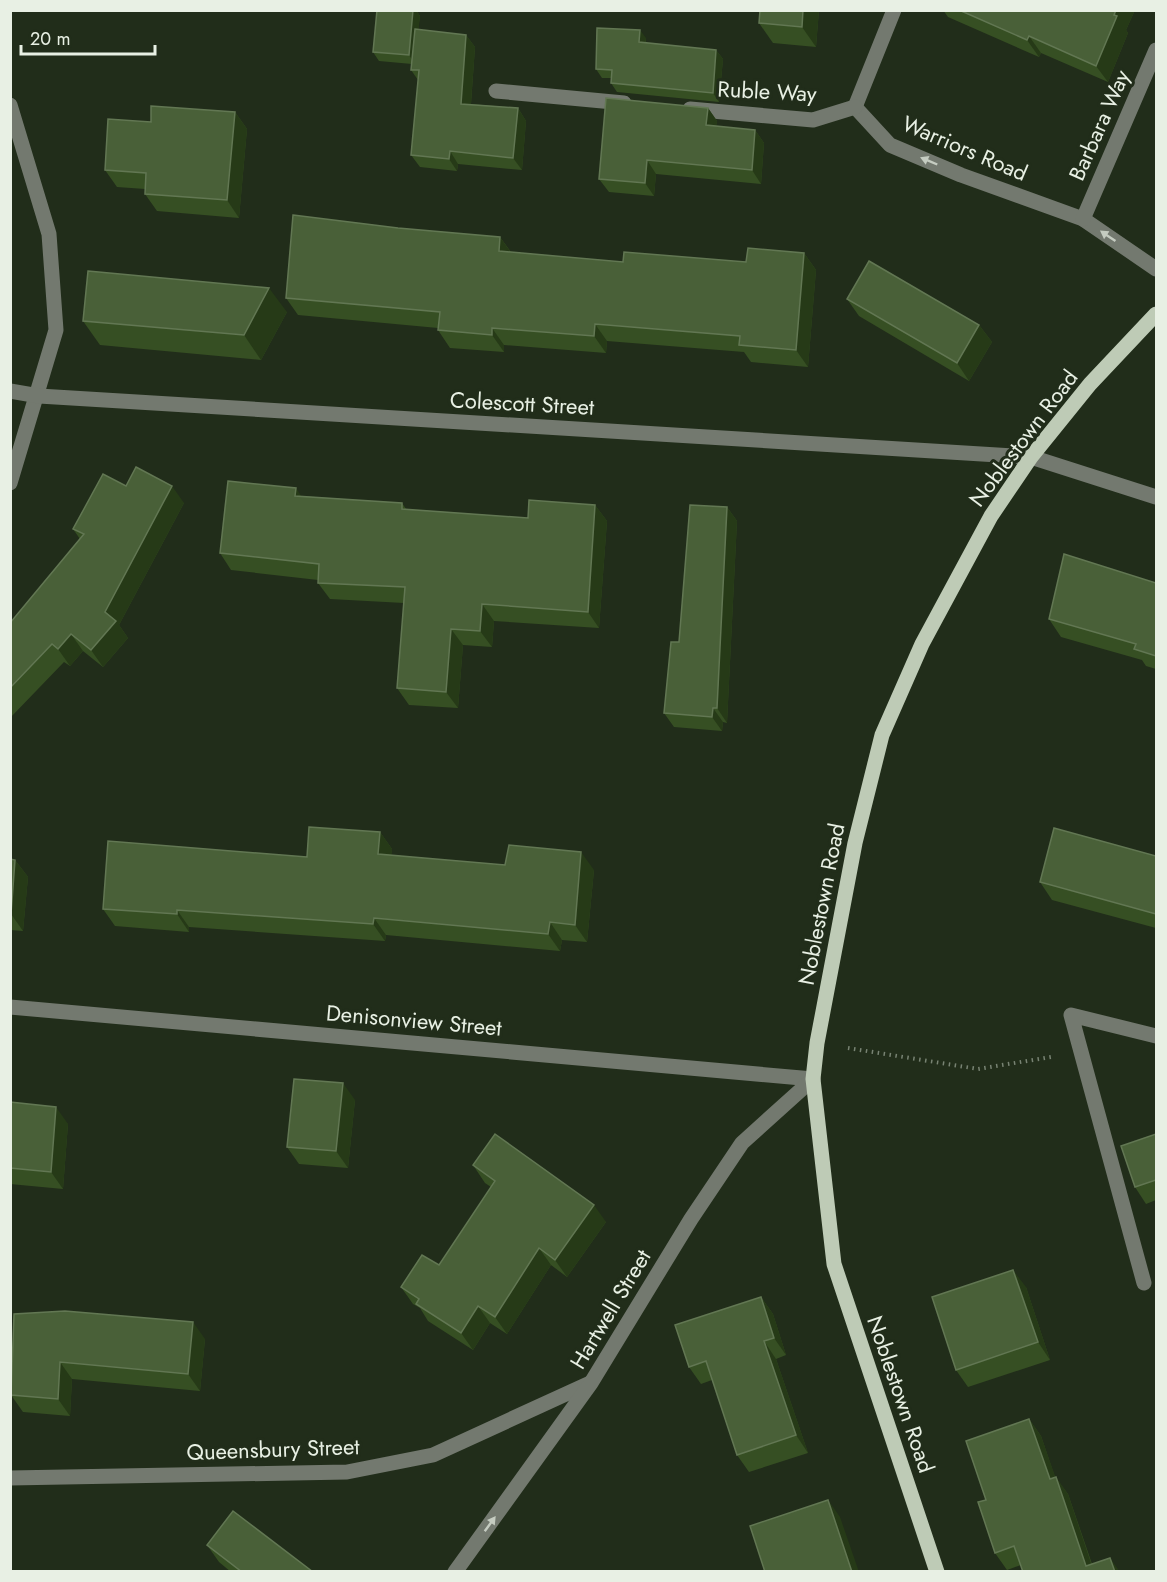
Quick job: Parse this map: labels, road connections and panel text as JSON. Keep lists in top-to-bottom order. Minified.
{"streets":{"main road":["Noblestown Road"],"street":["Ruble Way","Barbara Way","Warriors Road","Colescott Street","Denisonview Street","Hartwell Street","Queensbury Street"]},"crossings":[["Ruble Way","Warriors Road"],["Barbara Way","Warriors Road"],["Colescott Street","Noblestown Road"],["Noblestown Road","Denisonview Street"],["Noblestown Road","Hartwell Street"],["Denisonview Street","Hartwell Street"],["Hartwell Street","Queensbury Street"]],"one_way":["Warriors Road","Hartwell Street"],"scale_bar":"20 m"}
